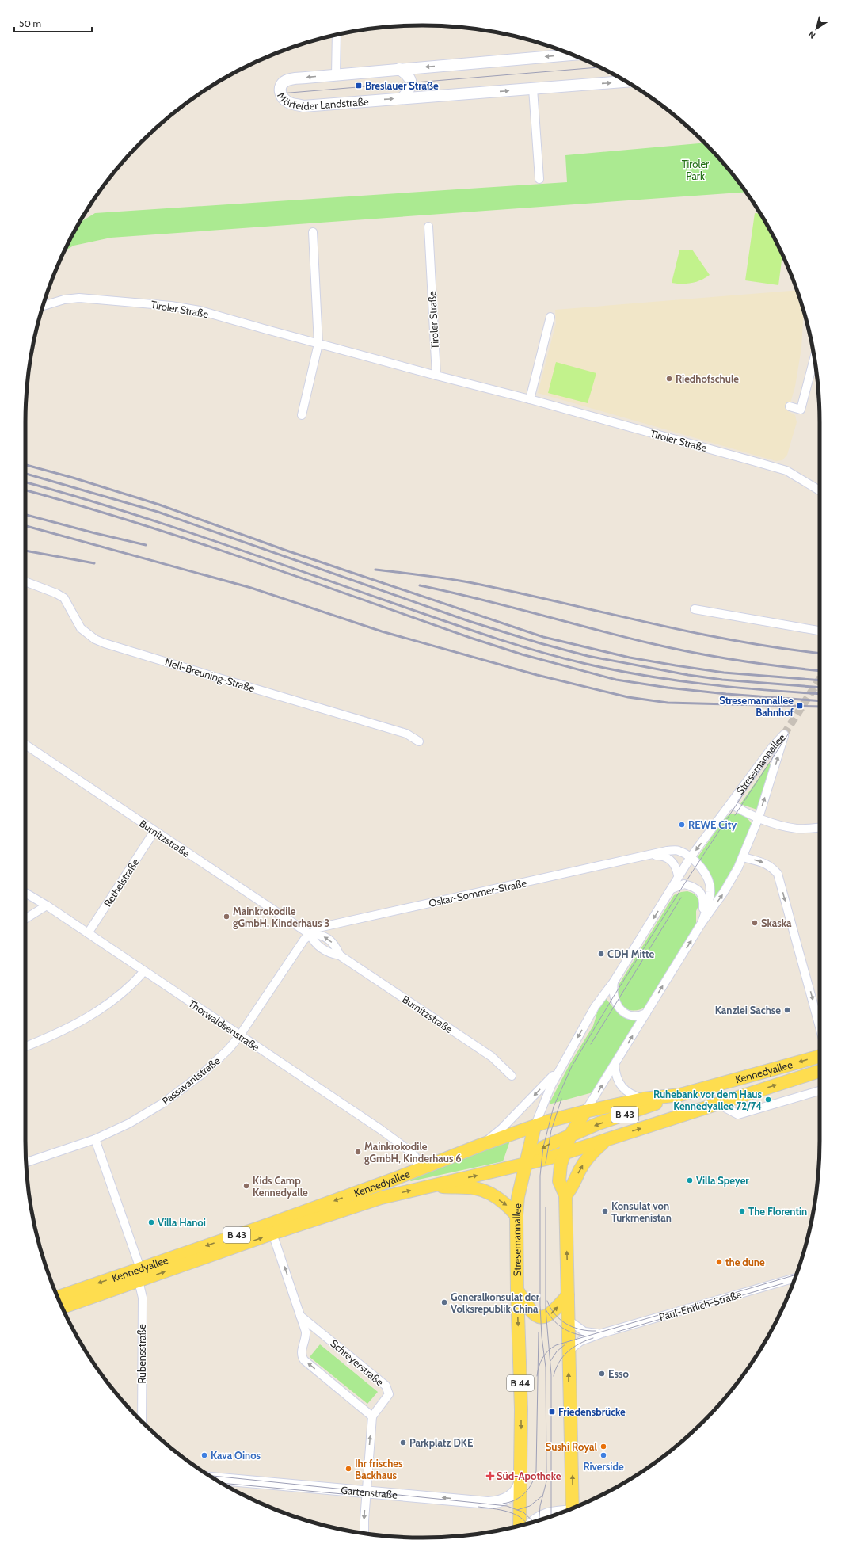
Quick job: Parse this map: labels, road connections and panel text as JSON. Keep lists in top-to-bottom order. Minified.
{"streets":{"main road":["Mörfelder Landstraße","Stresemannallee","Kennedyallee","B 43","B 44","Gartenstraße"],"street":["Tiroler Straße","Nell-Breuning-Straße","Burnitzstraße","Rethelstraße","Oskar-Sommer-Straße","Thorwaldsenstraße","Passavantstraße","Paul-Ehrlich-Straße","Rubensstraße","Schreyerstraße"]},"crossings":[["Stresemannallee","Oskar-Sommer-Straße"],["Stresemannallee","Kennedyallee"],["Stresemannallee","B 43"],["Stresemannallee","Paul-Ehrlich-Straße"],["Stresemannallee","Gartenstraße"],["Burnitzstraße","Rethelstraße"],["Burnitzstraße","Oskar-Sommer-Straße"],["Burnitzstraße","Passavantstraße"],["Rethelstraße","Thorwaldsenstraße"],["Oskar-Sommer-Straße","Passavantstraße"],["Thorwaldsenstraße","Kennedyallee"],["Thorwaldsenstraße","Passavantstraße"],["Kennedyallee","B 43"],["Kennedyallee","Rubensstraße"],["Passavantstraße","Rubensstraße"]],"one_way":["Gartenstraße"],"parks":["Tiroler Park"],"places":{"transit":["Breslauer Straße","Stresemannallee Bahnhof","Friedensbrücke"],"other":["Riedhofschule","REWE City","Mainkrokodile gGmbH, Kinderhaus 3","Skaska","CDH Mitte","Kanzlei Sachse","Ruhebank vor dem Haus Kennedyallee 72/74","Mainkrokodile gGmbH, Kinderhaus 6","Villa Speyer","Kids Camp Kennedyalle","Konsulat von Turkmenistan","The Florentin","Villa Hanoi","the dune","Generalkonsulat der Volksrepublik China","Esso","Parkplatz DKE","Sushi Royal","Kava Oinos","Riverside","Ihr frisches Backhaus"],"health":["Süd-Apotheke"]},"scale_bar":"50 m","north":"bottom left"}
